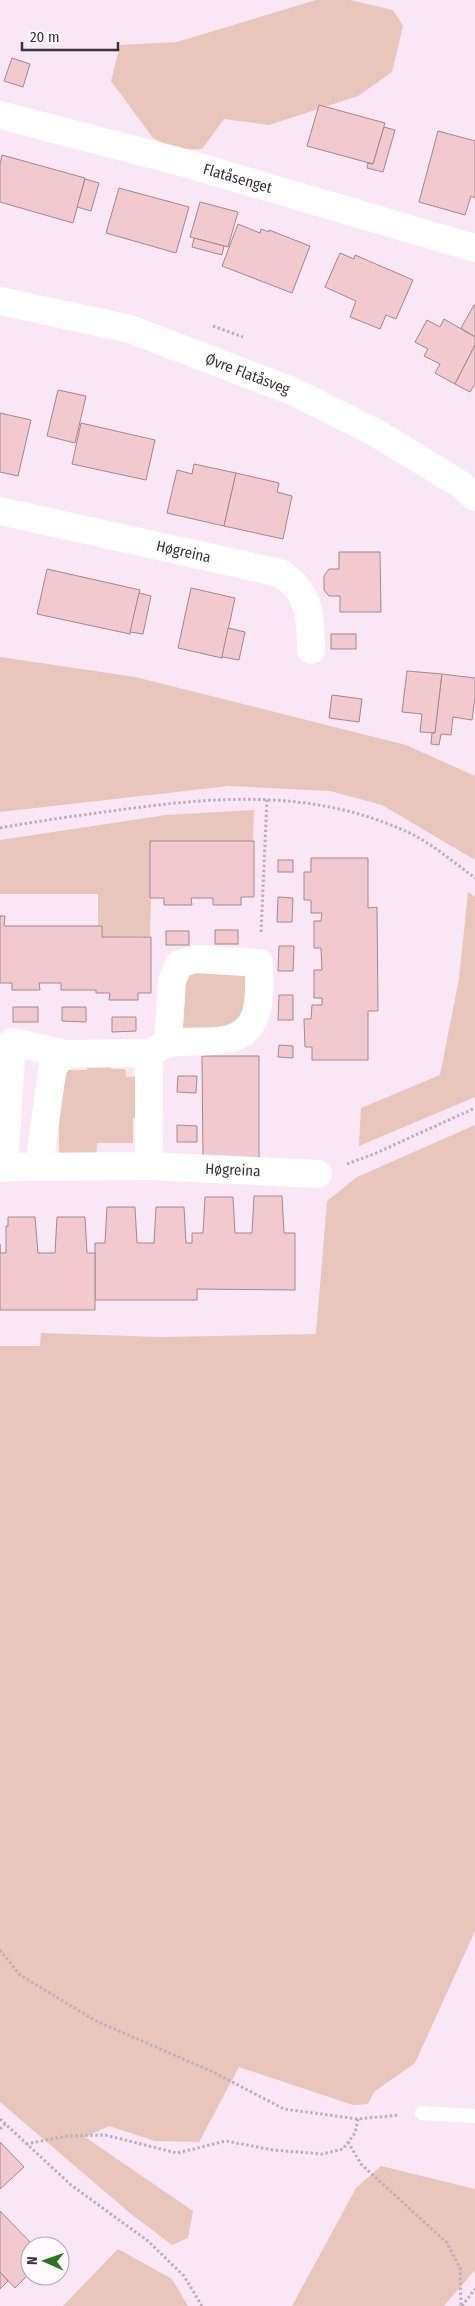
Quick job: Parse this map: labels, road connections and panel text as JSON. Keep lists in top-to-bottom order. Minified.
{"streets":{"street":["Flatåsenget","Øvre Flatåsveg","Høgreina"]},"scale_bar":"20 m","north":"left"}
